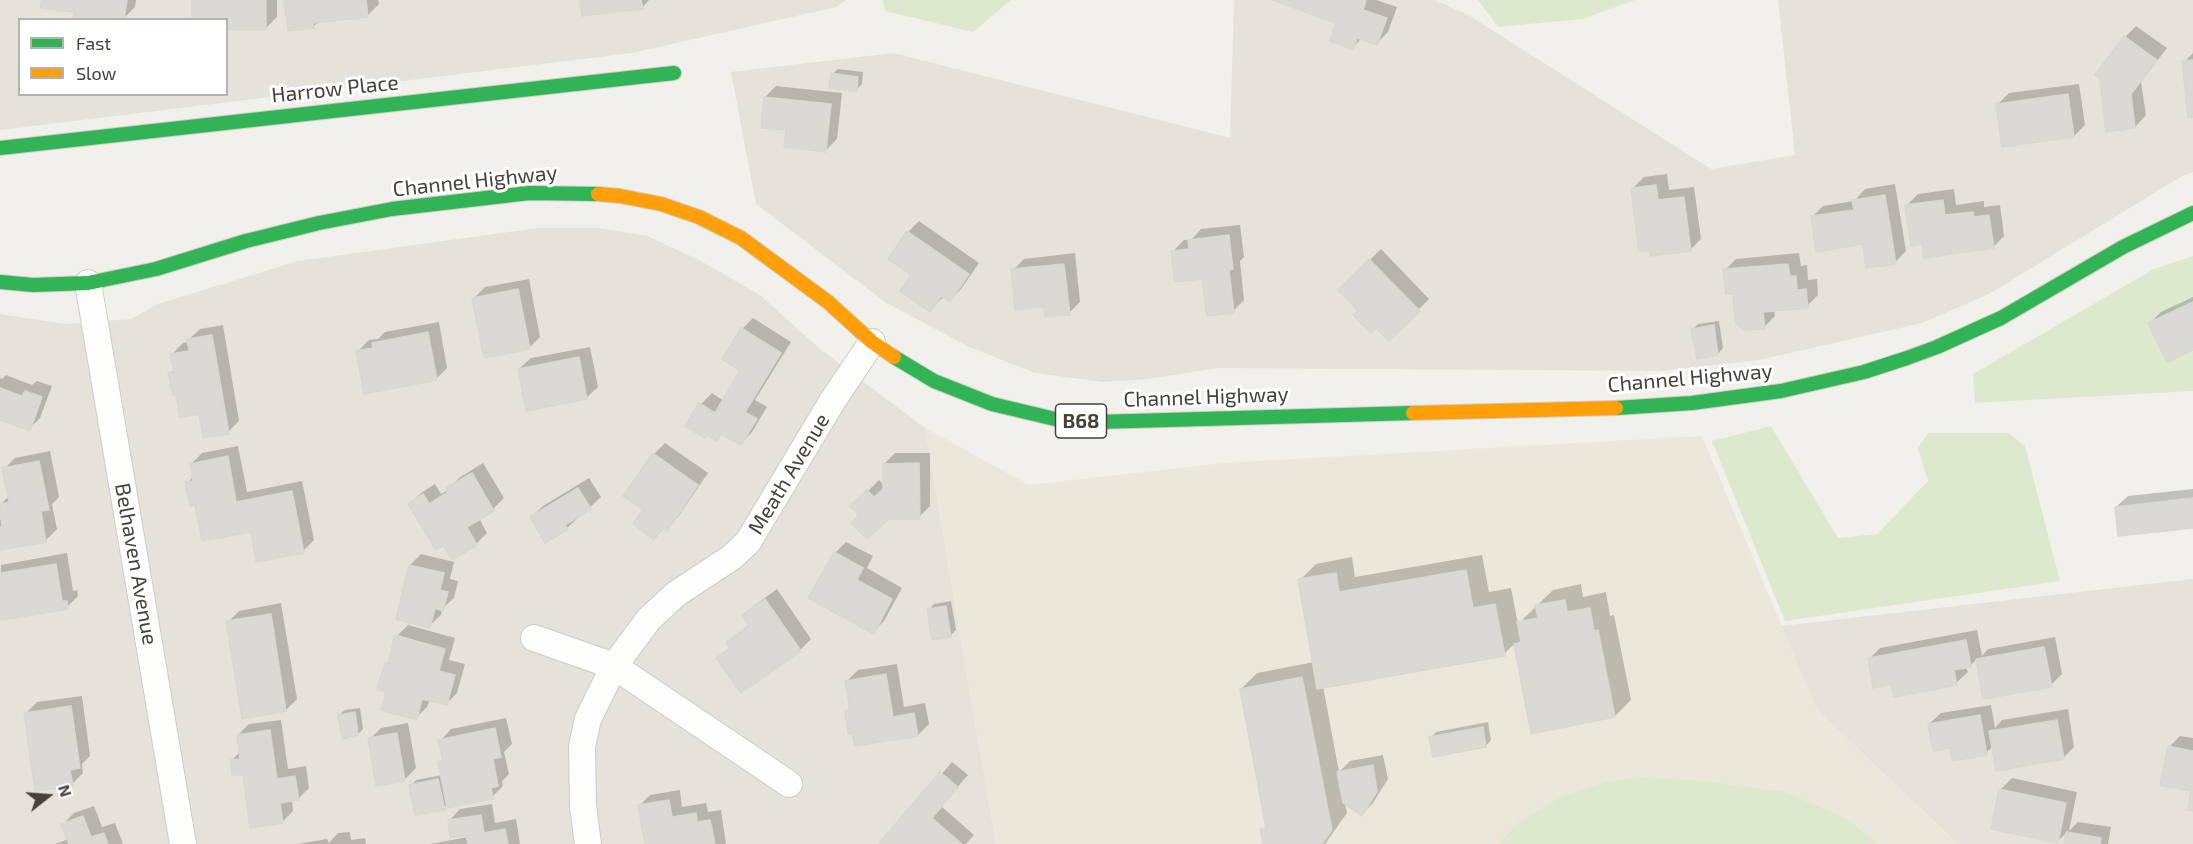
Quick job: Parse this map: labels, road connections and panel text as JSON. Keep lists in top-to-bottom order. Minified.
{"streets":{"main road":["Harrow Place","Channel Highway","B68"],"street":["Meath Avenue","Belhaven Avenue"]},"crossings":[["Channel Highway","Meath Avenue"],["Channel Highway","Belhaven Avenue"]],"legend":["Fast","Slow"],"north":"right"}
